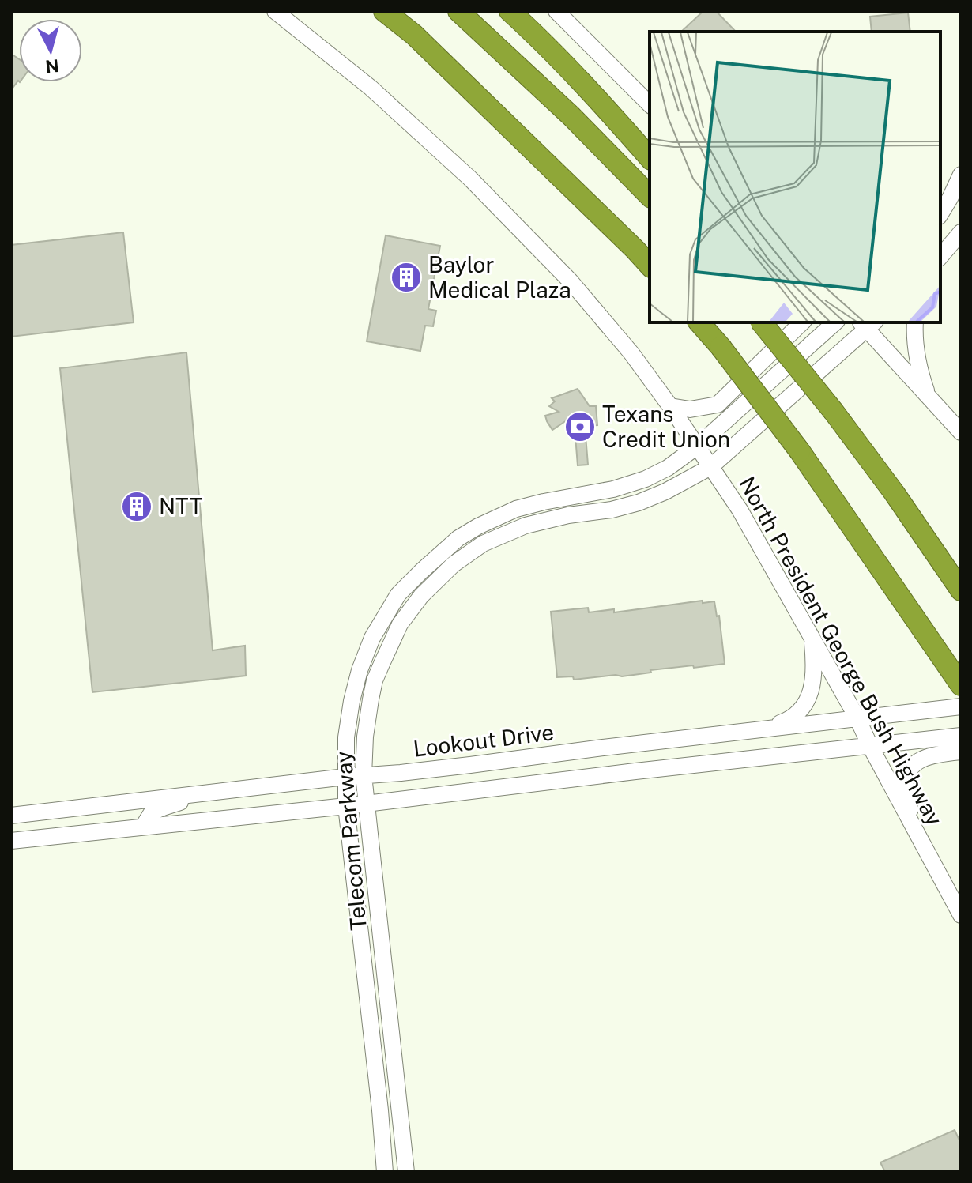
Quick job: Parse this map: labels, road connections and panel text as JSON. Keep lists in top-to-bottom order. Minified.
{"streets":{"main road":["North President George Bush Highway","Lookout Drive","Telecom Parkway"]},"crossings":[["North President George Bush Highway","Lookout Drive"],["North President George Bush Highway","Telecom Parkway"],["Lookout Drive","Telecom Parkway"]],"places":{"building":["Baylor Medical Plaza","NTT"],"bank":["Texans Credit Union"]},"north":"bottom"}
